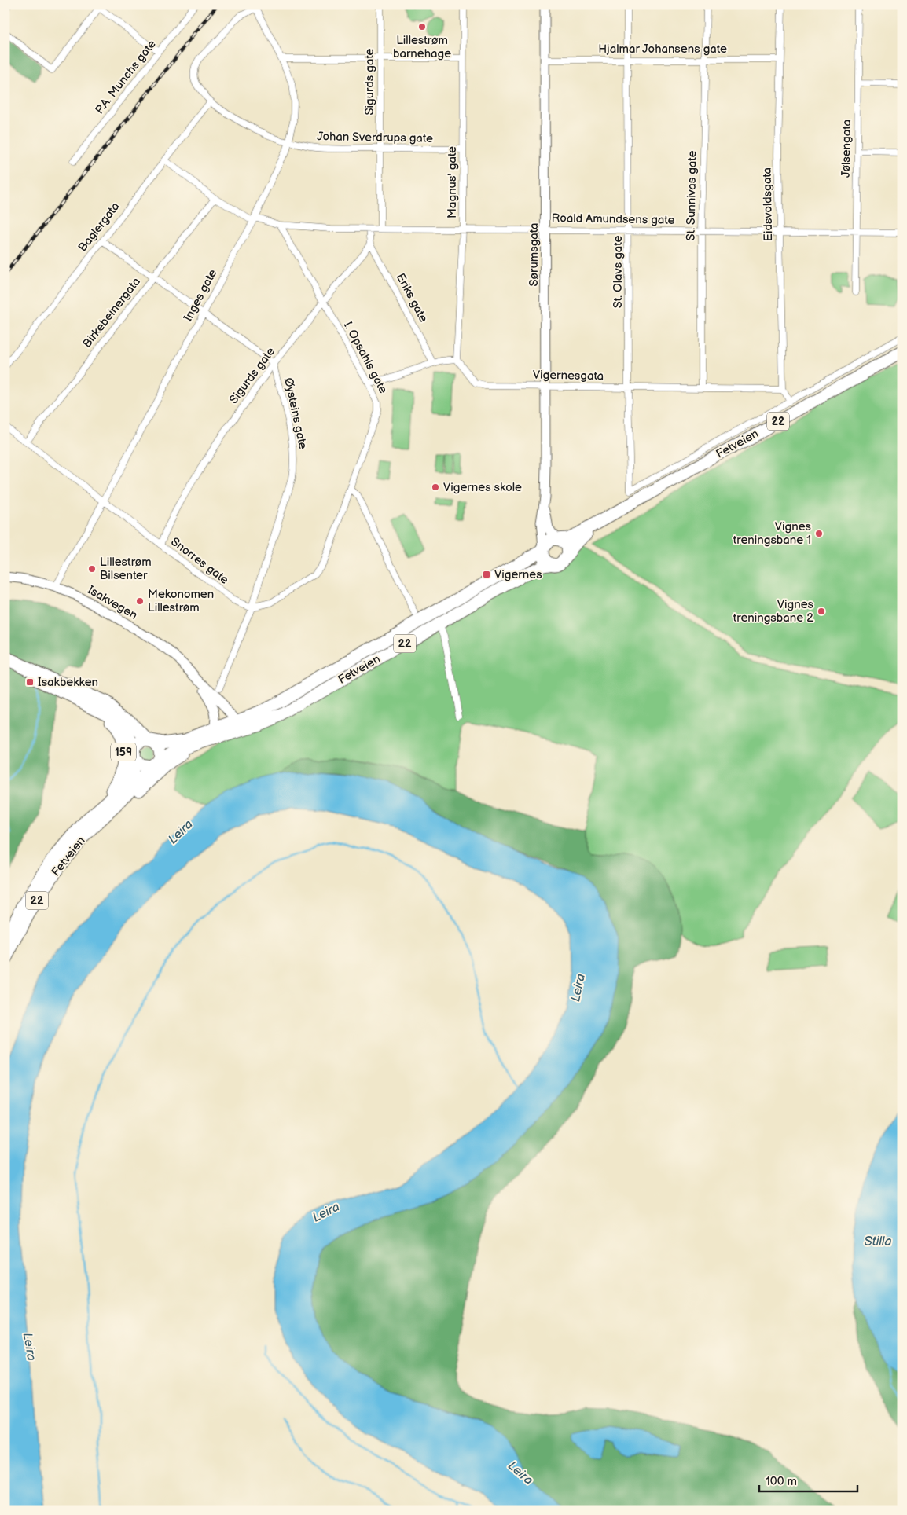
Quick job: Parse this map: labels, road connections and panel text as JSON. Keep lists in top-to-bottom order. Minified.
{"streets":{"highway":["22","Fetveien","159"],"main road":["Sørumsgata","Isakvegen"],"street":["Hjalmar Johansens gate","P.A. Munchs gate","Sigurds gate","Johan Sverdrups gate","Jølsengata","Magnus' gate","St. Sunnivas gate","Eidsvoldsgata","Roald Amundsens gate","Baglergata","St. Olavs gate","Inges gate","Eriks gate","Birkebeinergata","I. Opsahls gate","Vigernesgata","Øysteins gate","Snorres gate"]},"crossings":[["Hjalmar Johansens gate","St. Sunnivas gate"],["Hjalmar Johansens gate","Eidsvoldsgata"],["Hjalmar Johansens gate","Sørumsgata"],["Hjalmar Johansens gate","St. Olavs gate"],["Sigurds gate","Johan Sverdrups gate"],["Sigurds gate","Roald Amundsens gate"],["Sigurds gate","Eriks gate"],["Sigurds gate","I. Opsahls gate"],["Sigurds gate","Øysteins gate"],["Sigurds gate","Snorres gate"],["Johan Sverdrups gate","Magnus' gate"],["Johan Sverdrups gate","Baglergata"],["Johan Sverdrups gate","Inges gate"],["Jølsengata","Roald Amundsens gate"],["Magnus' gate","Roald Amundsens gate"],["Magnus' gate","Vigernesgata"],["St. Sunnivas gate","Roald Amundsens gate"],["St. Sunnivas gate","Vigernesgata"],["Eidsvoldsgata","Roald Amundsens gate"],["Eidsvoldsgata","St. Olavs gate"],["Eidsvoldsgata","Vigernesgata"],["Roald Amundsens gate","Baglergata"],["Roald Amundsens gate","Sørumsgata"],["Roald Amundsens gate","St. Olavs gate"],["Roald Amundsens gate","Inges gate"],["Roald Amundsens gate","Birkebeinergata"],["Roald Amundsens gate","I. Opsahls gate"],["Baglergata","Øysteins gate"],["Sørumsgata","Vigernesgata"],["Sørumsgata","22"],["Sørumsgata","Fetveien"],["St. Olavs gate","Vigernesgata"],["Inges gate","Øysteins gate"],["Inges gate","Snorres gate"],["Inges gate","Isakvegen"],["Birkebeinergata","Øysteins gate"],["Birkebeinergata","Snorres gate"],["Øysteins gate","Snorres gate"],["22","Fetveien"],["22","159"],["Fetveien","Isakvegen"],["Fetveien","159"]],"water":["Leira","Stilla"],"places":{"other":["Lillestrøm barnehage","Vigernes skole","Vignes treningsbane 1","Lillestrøm Bilsenter","Mekonomen Lillestrøm","Vignes treningsbane 2"],"transit":["Vigernes","Isakbekken"]},"scale_bar":"100 m"}
